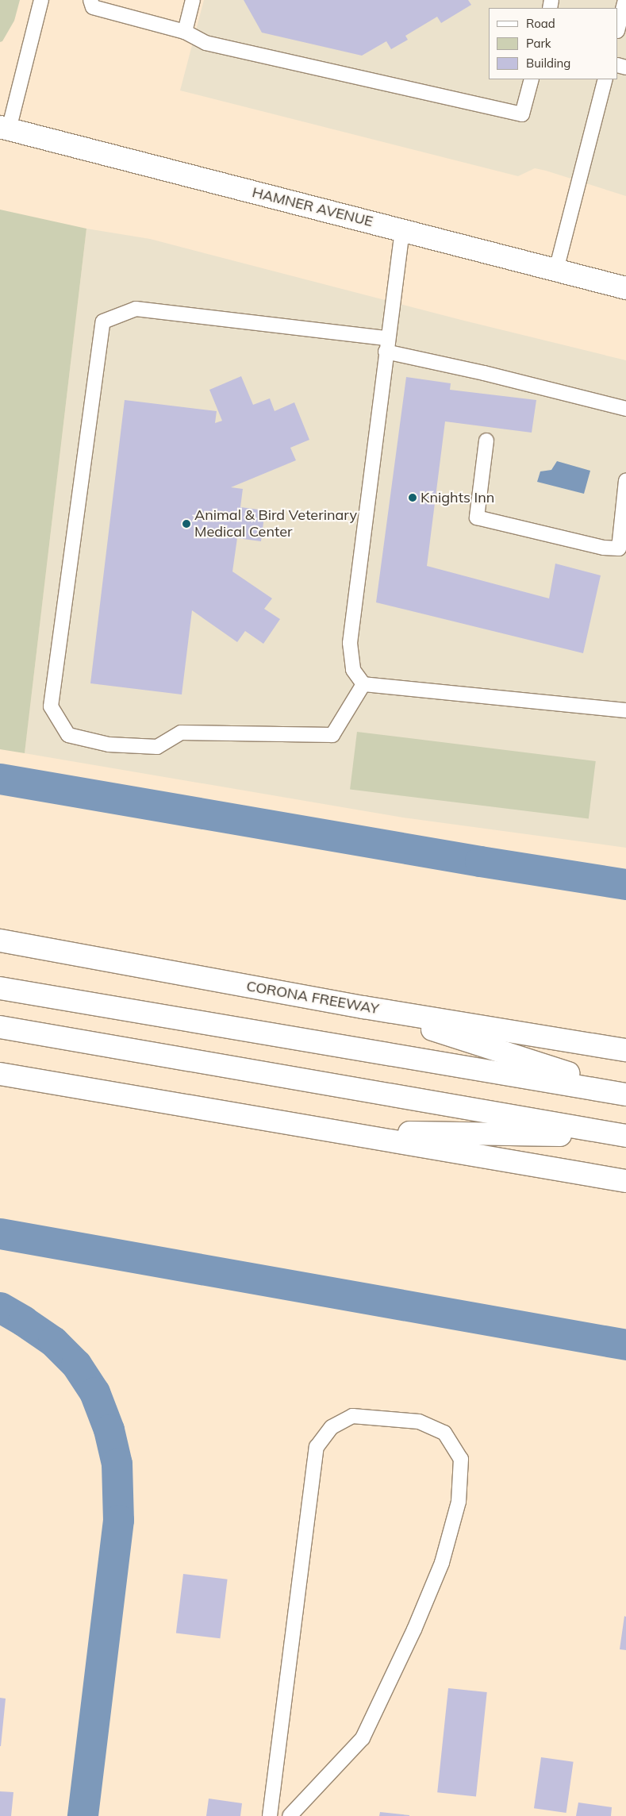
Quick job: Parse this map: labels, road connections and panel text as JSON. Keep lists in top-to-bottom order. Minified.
{"streets":{"main road":["HAMNER AVENUE","CORONA FREEWAY"]},"places":["Knights Inn","Animal & Bird Veterinary Medical Center"],"legend":["Road","Park","Building"]}
